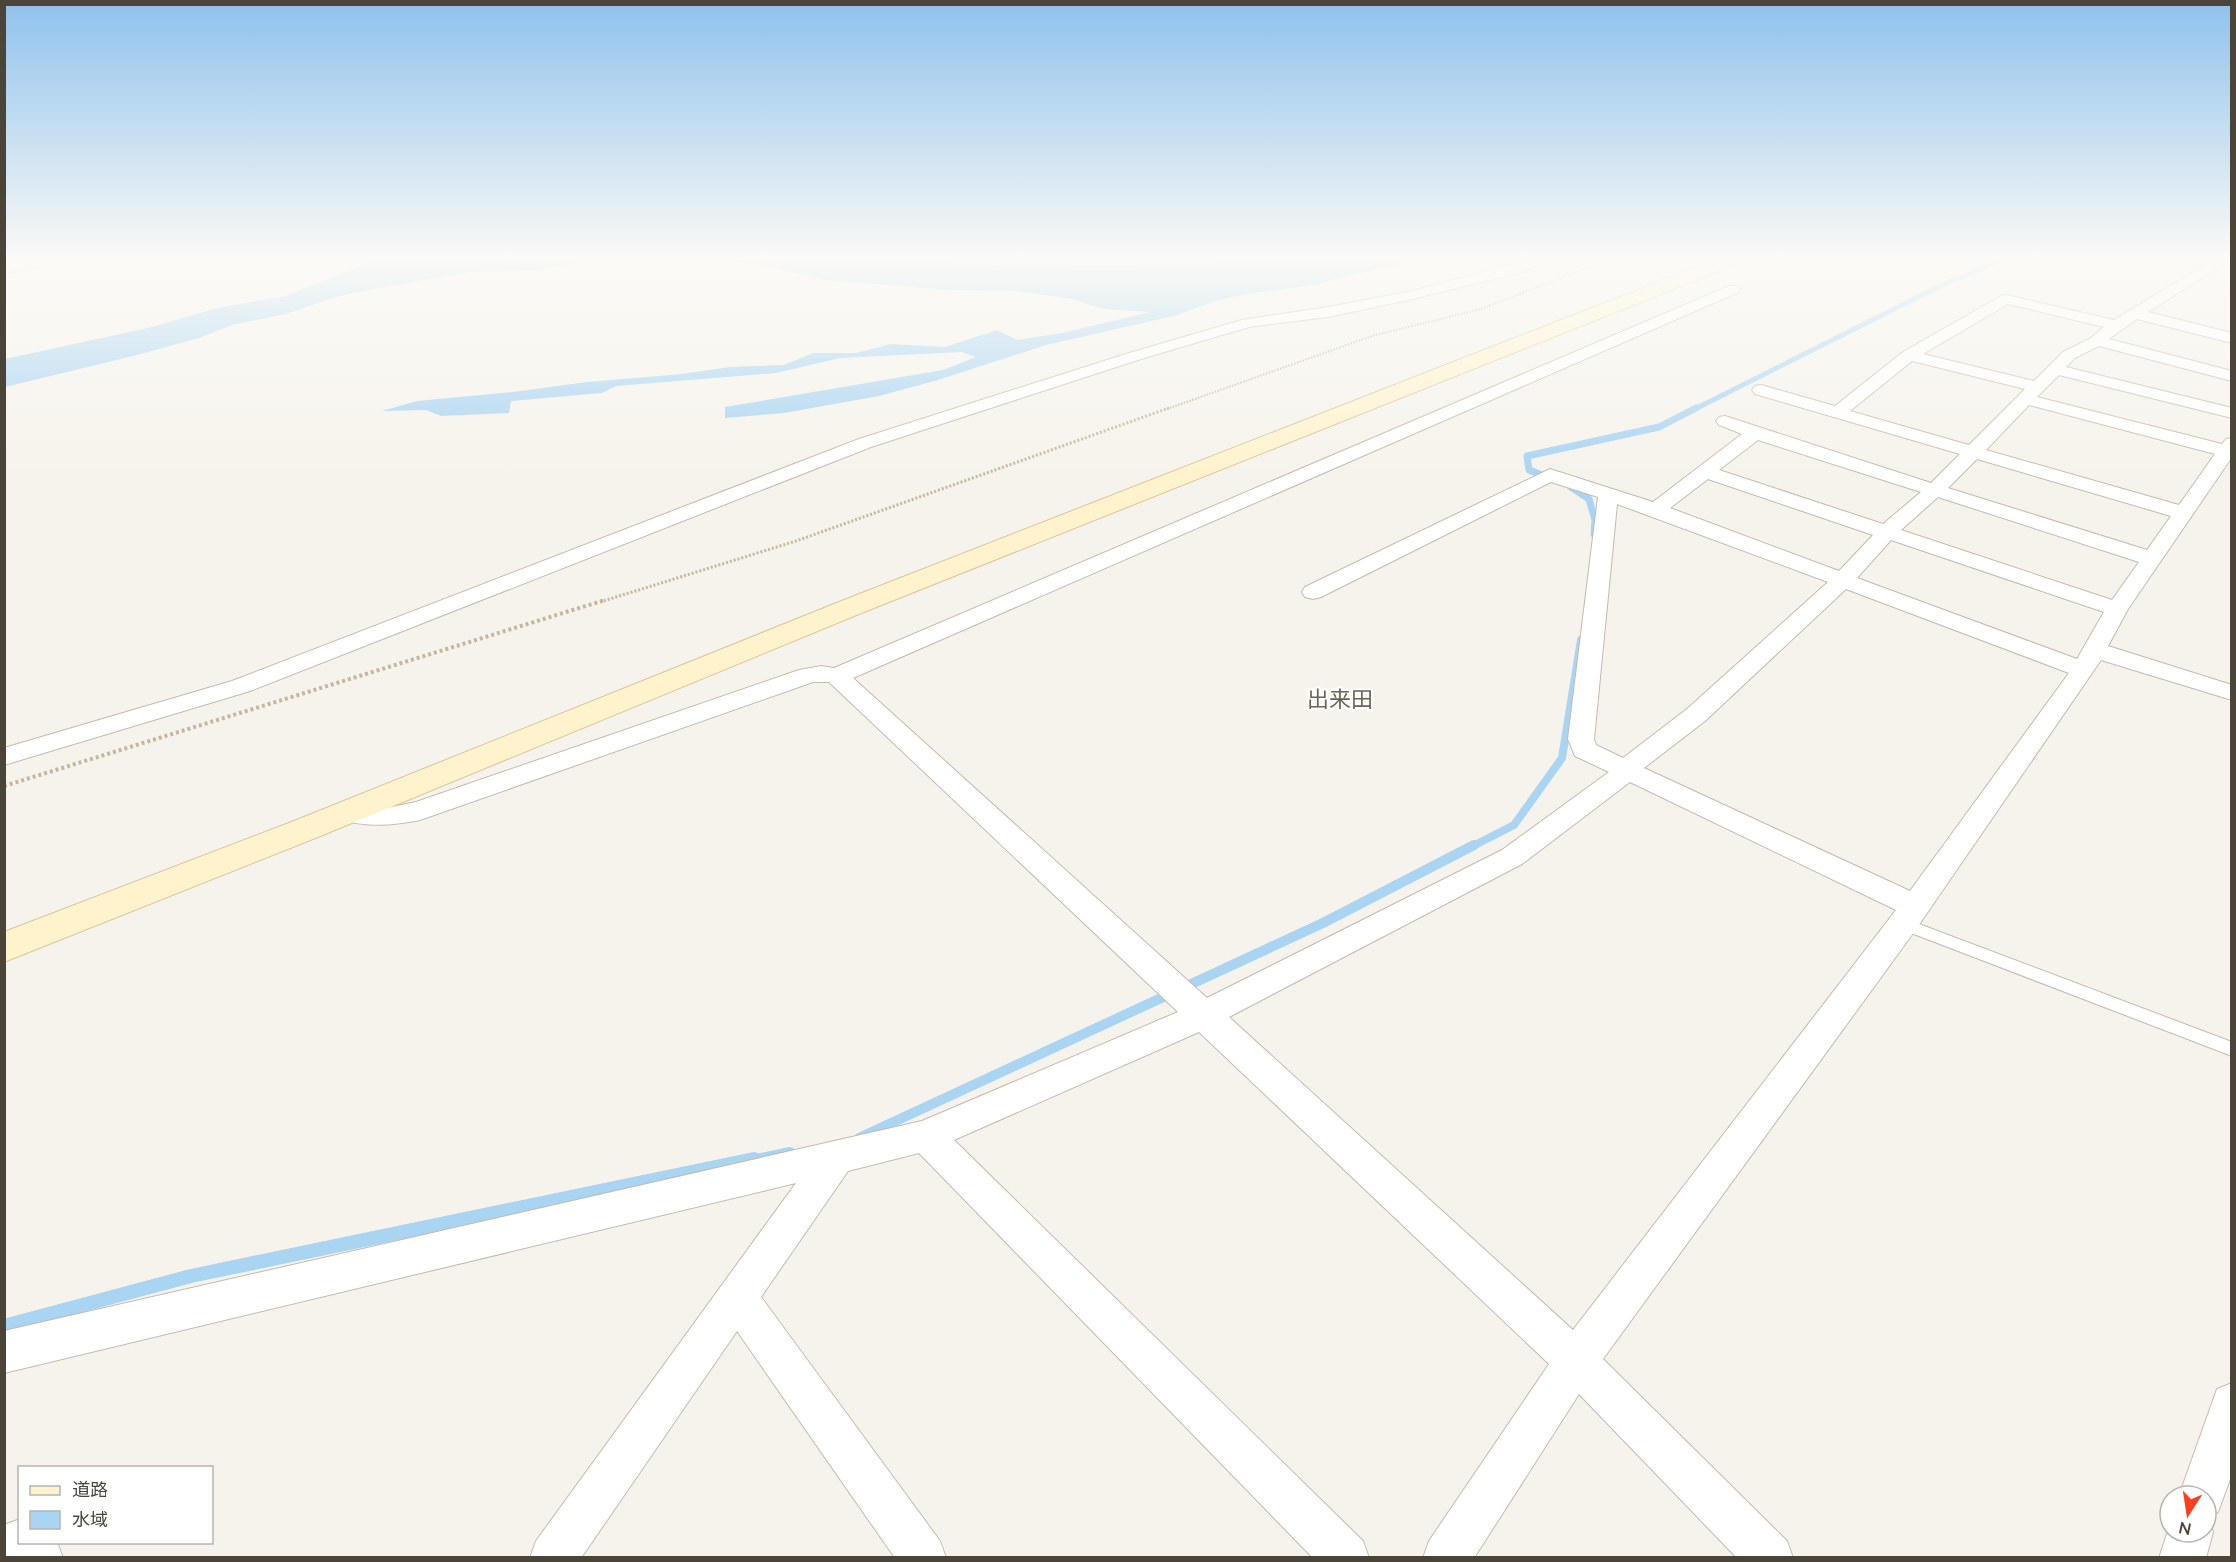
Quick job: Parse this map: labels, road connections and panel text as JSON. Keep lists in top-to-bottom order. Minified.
{"districts":["出来田"],"legend":["道路","水域"],"north":"bottom"}
